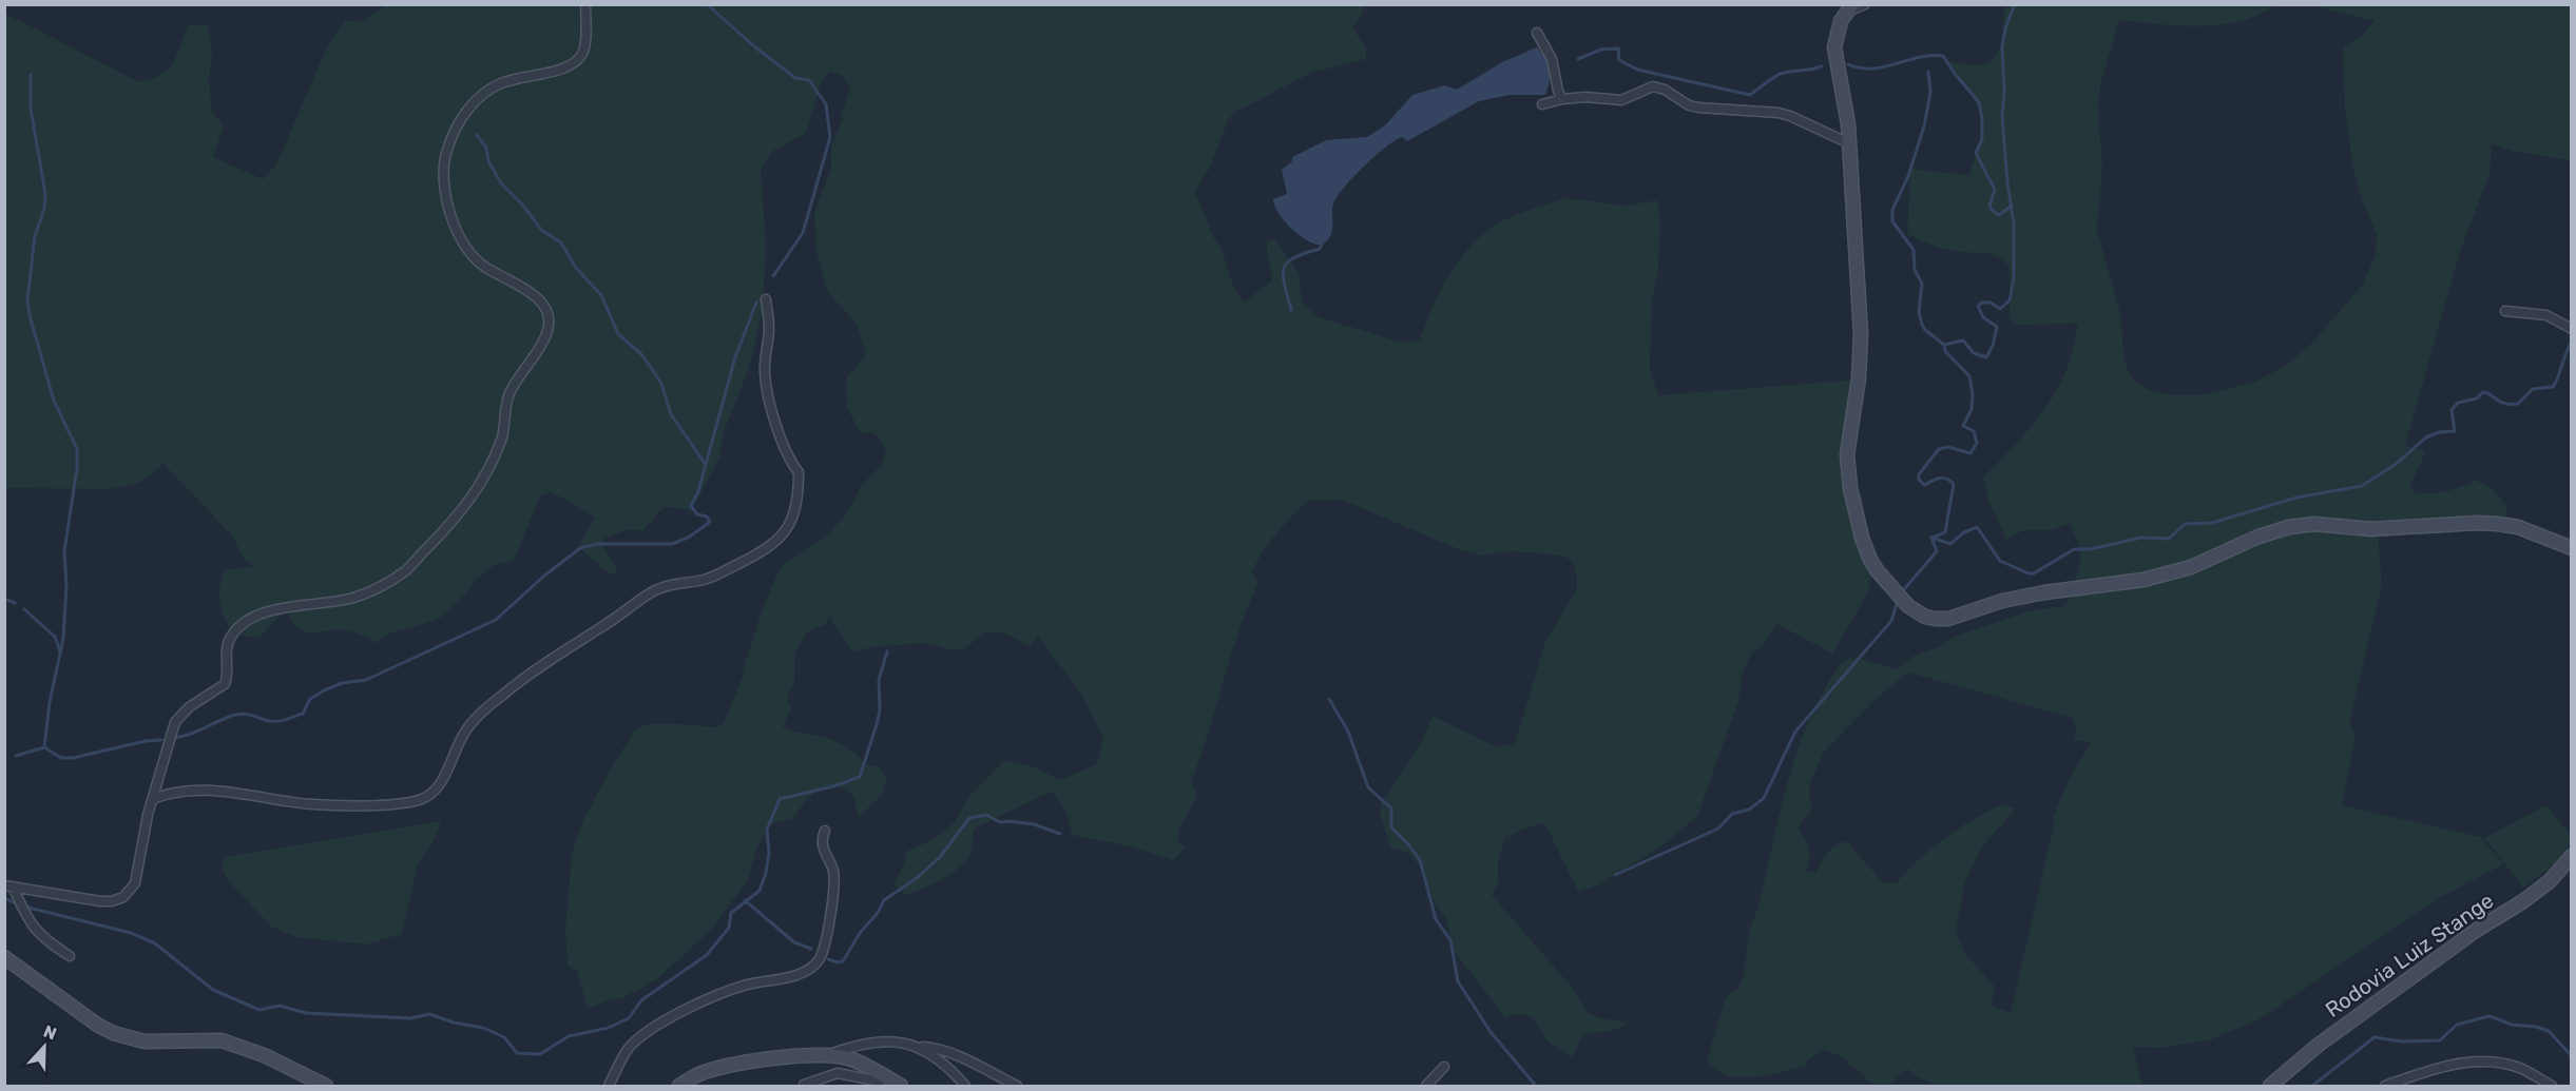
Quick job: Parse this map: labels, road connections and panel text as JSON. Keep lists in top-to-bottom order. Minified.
{"streets":{"street":["Rodovia Luiz Stange"]},"north":"top"}
